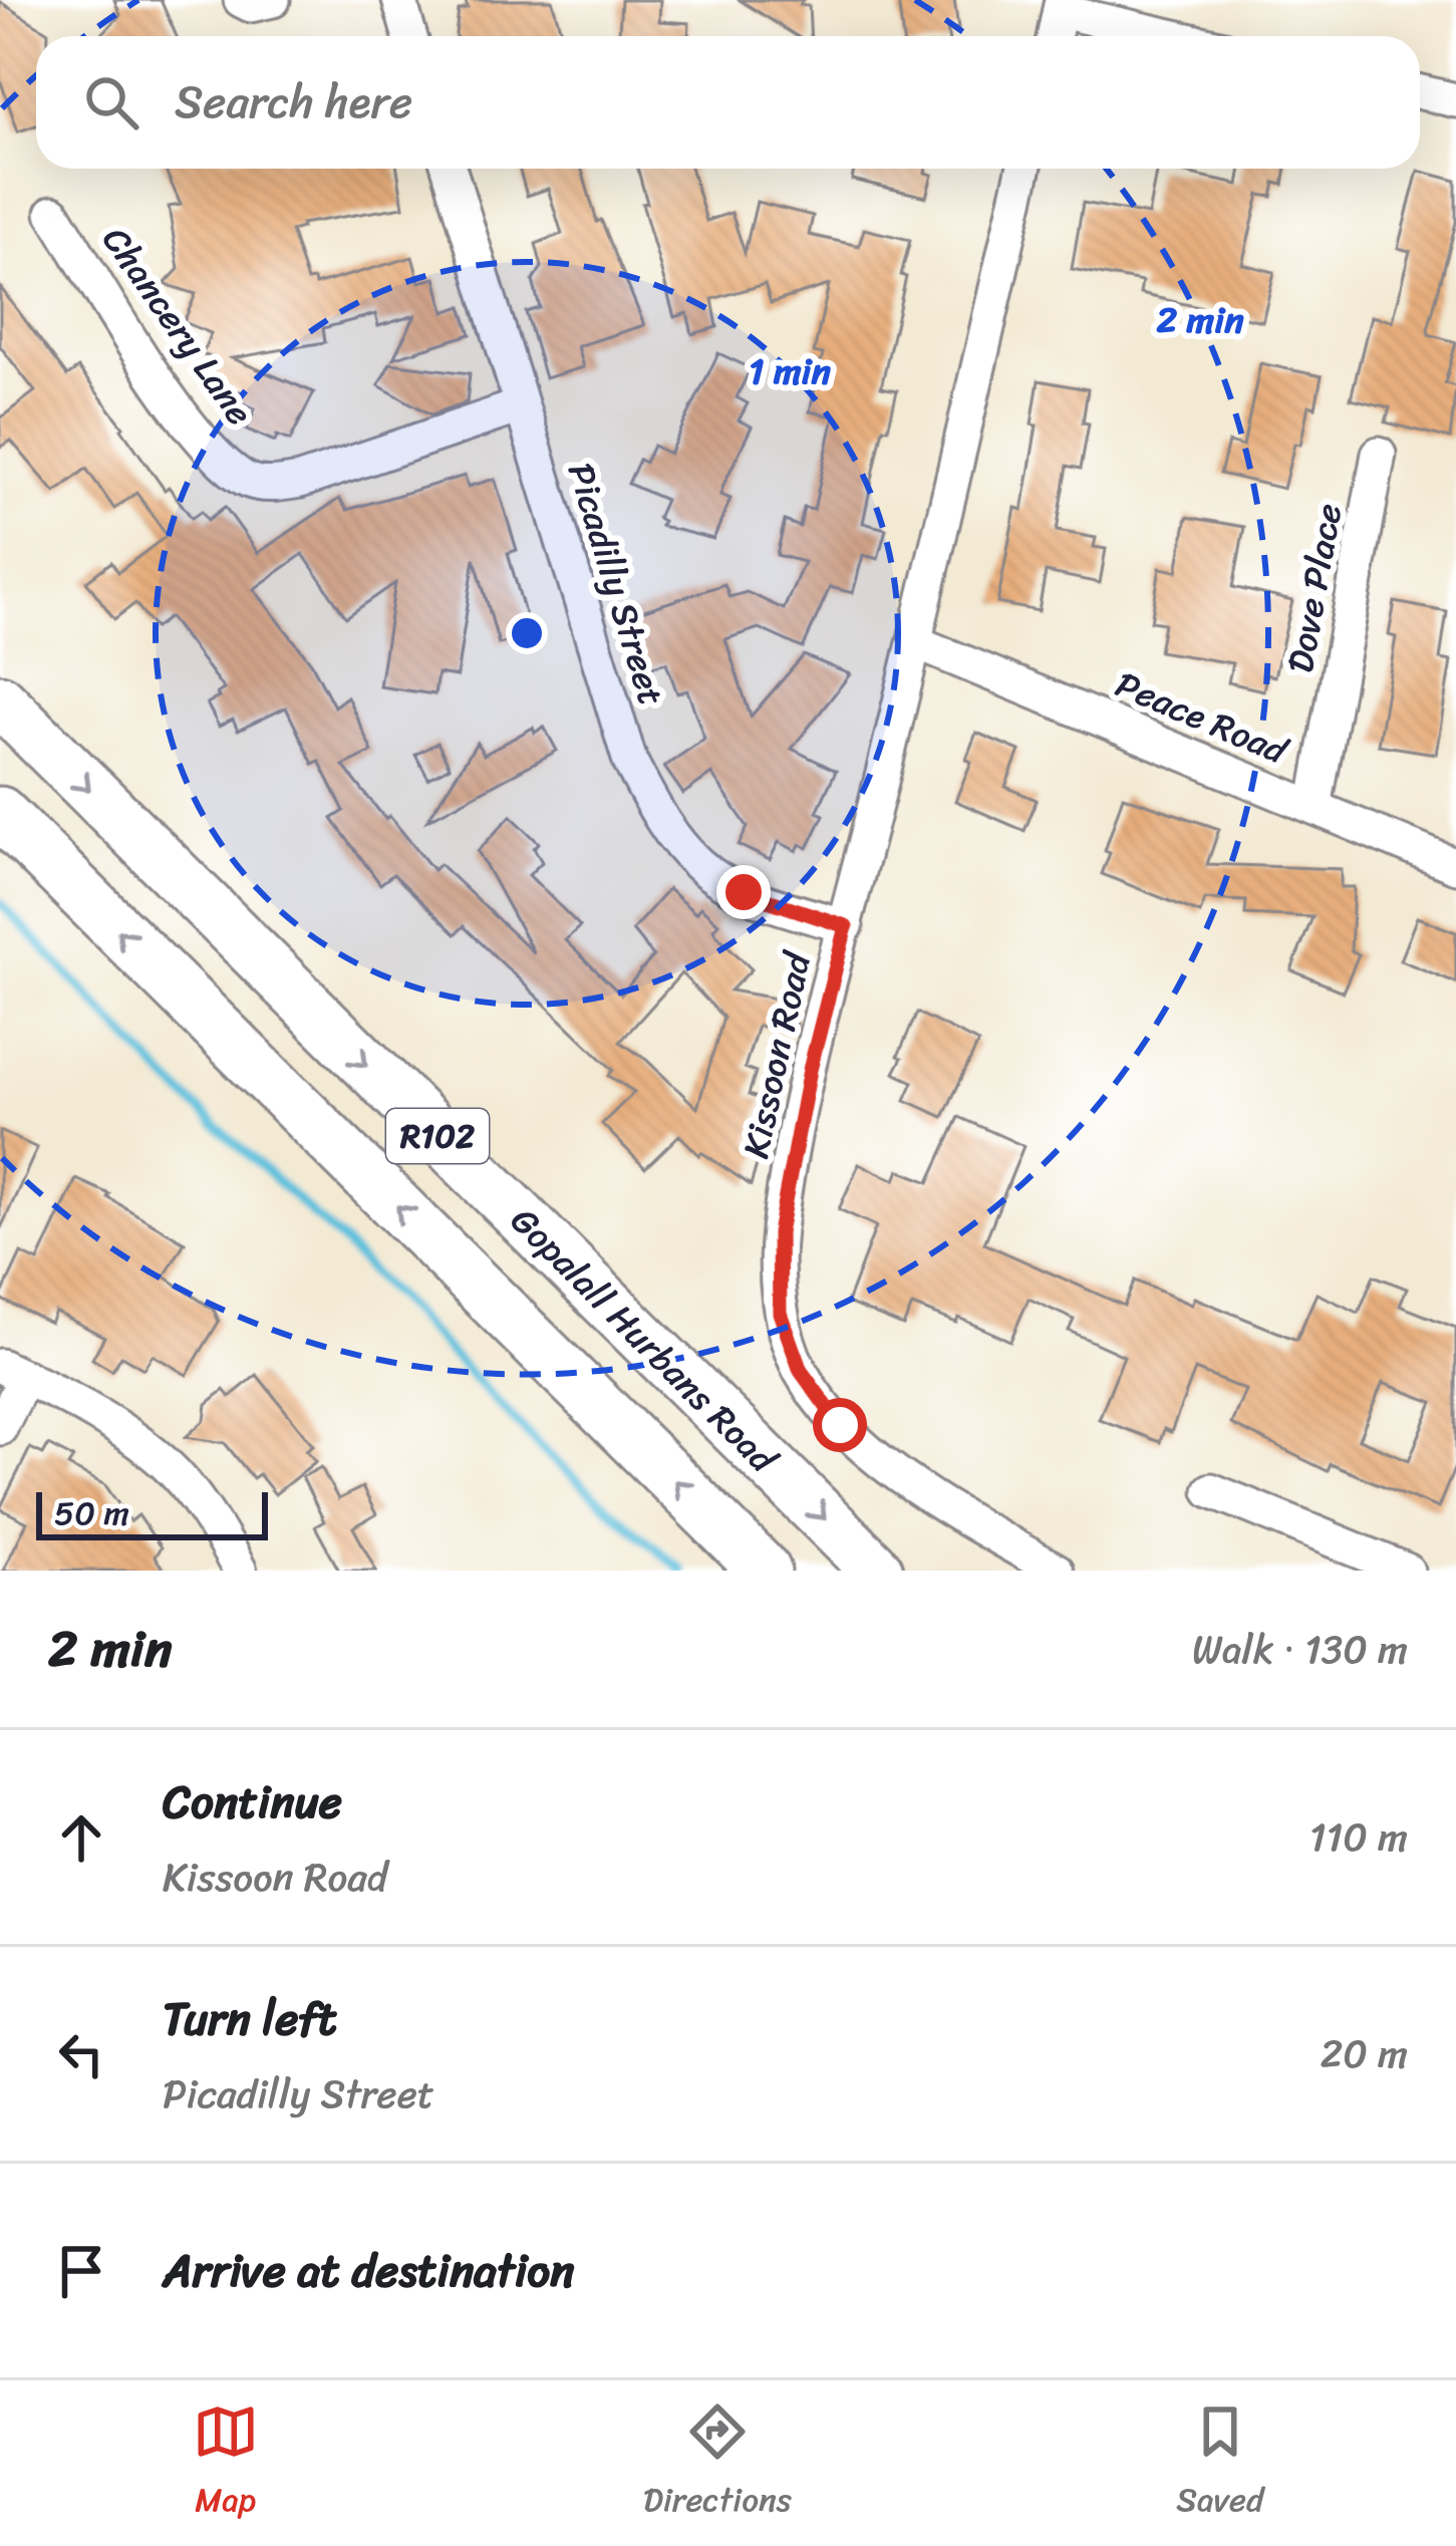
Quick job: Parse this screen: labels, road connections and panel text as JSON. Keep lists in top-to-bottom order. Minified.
{"streets":{"main road":["R102","Gopalall Hurbans Road"],"street":["Chancery Lane","Picadilly Street","Dove Place","Peace Road","Kissoon Road"]},"crossings":[["Chancery Lane","Picadilly Street"],["Picadilly Street","Kissoon Road"],["Dove Place","Peace Road"],["Peace Road","Kissoon Road"]],"scale_bar":"50 m","page":{"search":"Search here","scale":"50 m","heading":["2 min","Walk · 130 m"],"list":[["Continue","Kissoon Road","110 m"],["Turn left","Picadilly Street","20 m"],"Arrive at destination"],"nav":["Map","Directions","Saved"]},"rings":["2 min","1 min"]}
